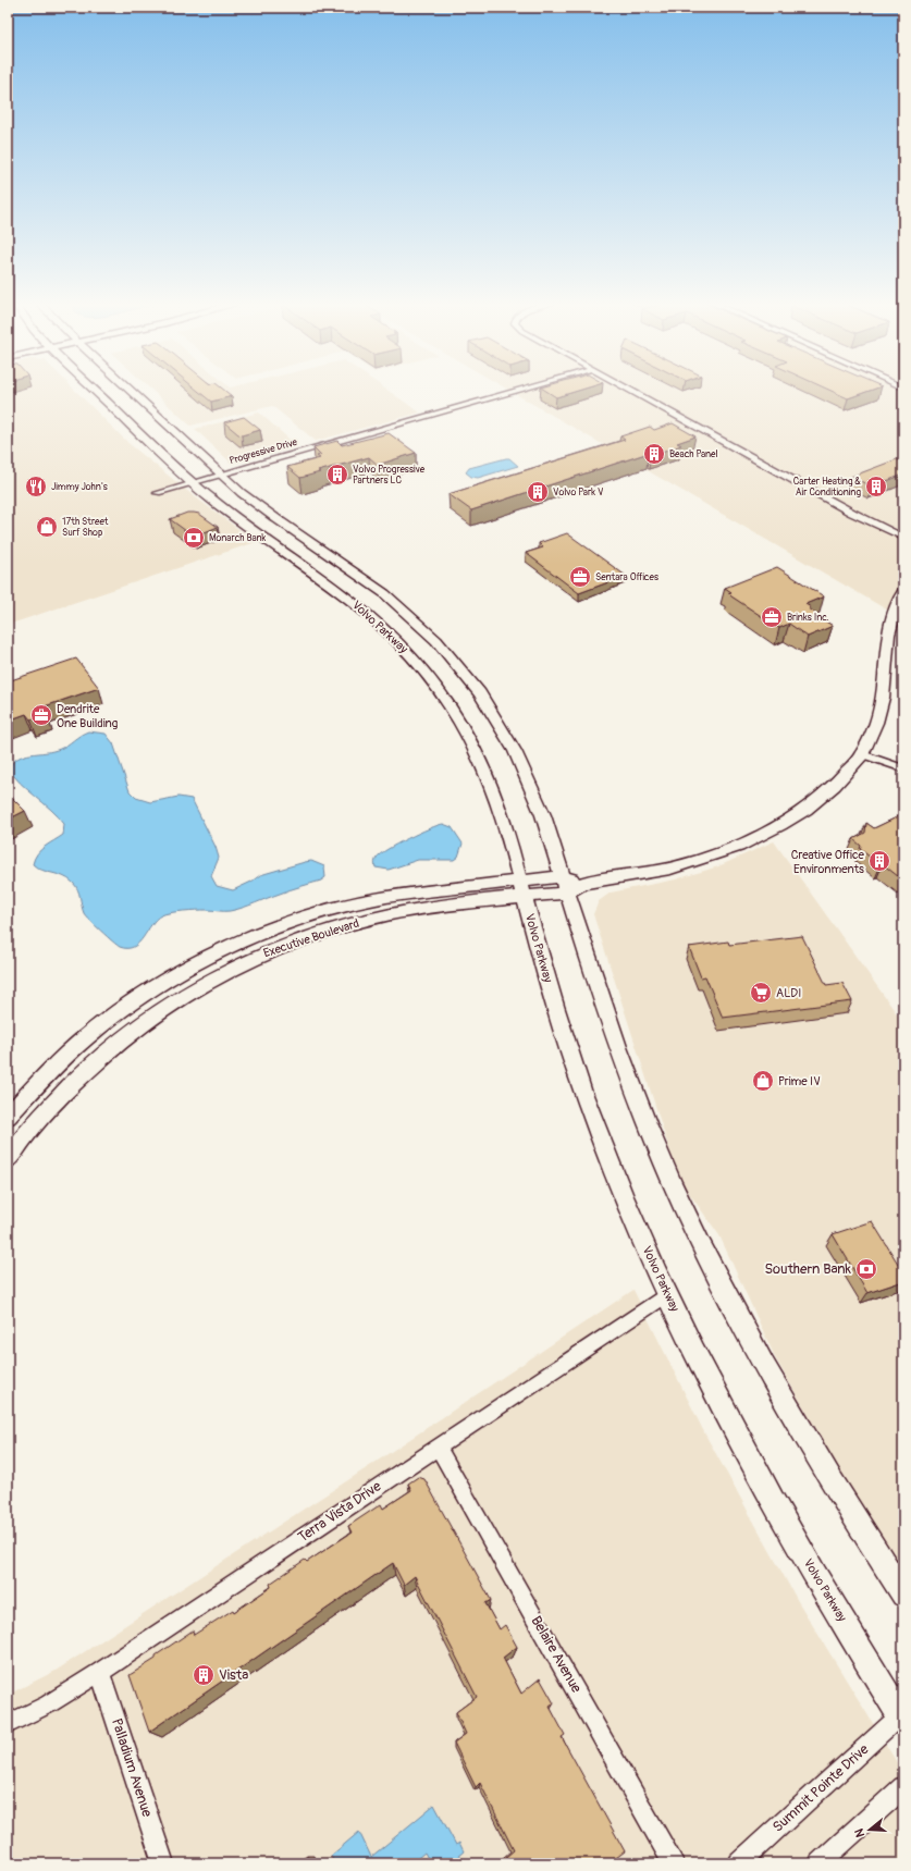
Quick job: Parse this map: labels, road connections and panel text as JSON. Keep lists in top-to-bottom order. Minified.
{"streets":{"main road":["Volvo Parkway","Executive Boulevard"],"street":["Progressive Drive","Terra Vista Drive","Belaire Avenue","Palladium Avenue","Summit Pointe Drive"]},"crossings":[["Progressive Drive","Volvo Parkway"],["Volvo Parkway","Executive Boulevard"],["Volvo Parkway","Terra Vista Drive"],["Volvo Parkway","Summit Pointe Drive"],["Terra Vista Drive","Belaire Avenue"],["Terra Vista Drive","Palladium Avenue"]],"places":{"building":["Beach Panel","Volvo Progressive Partners LC","Carter Heating & Air Conditioning","Volvo Park V","Creative Office Environments","Vista"],"restaurant":["Jimmy John's"],"shop":["17th Street Surf Shop","Prime IV"],"bank":["Monarch Bank","Southern Bank"],"office":["Sentara Offices","Brinks Inc.","Dendrite One Building"],"supermarket":["ALDI"]},"north":"left"}
